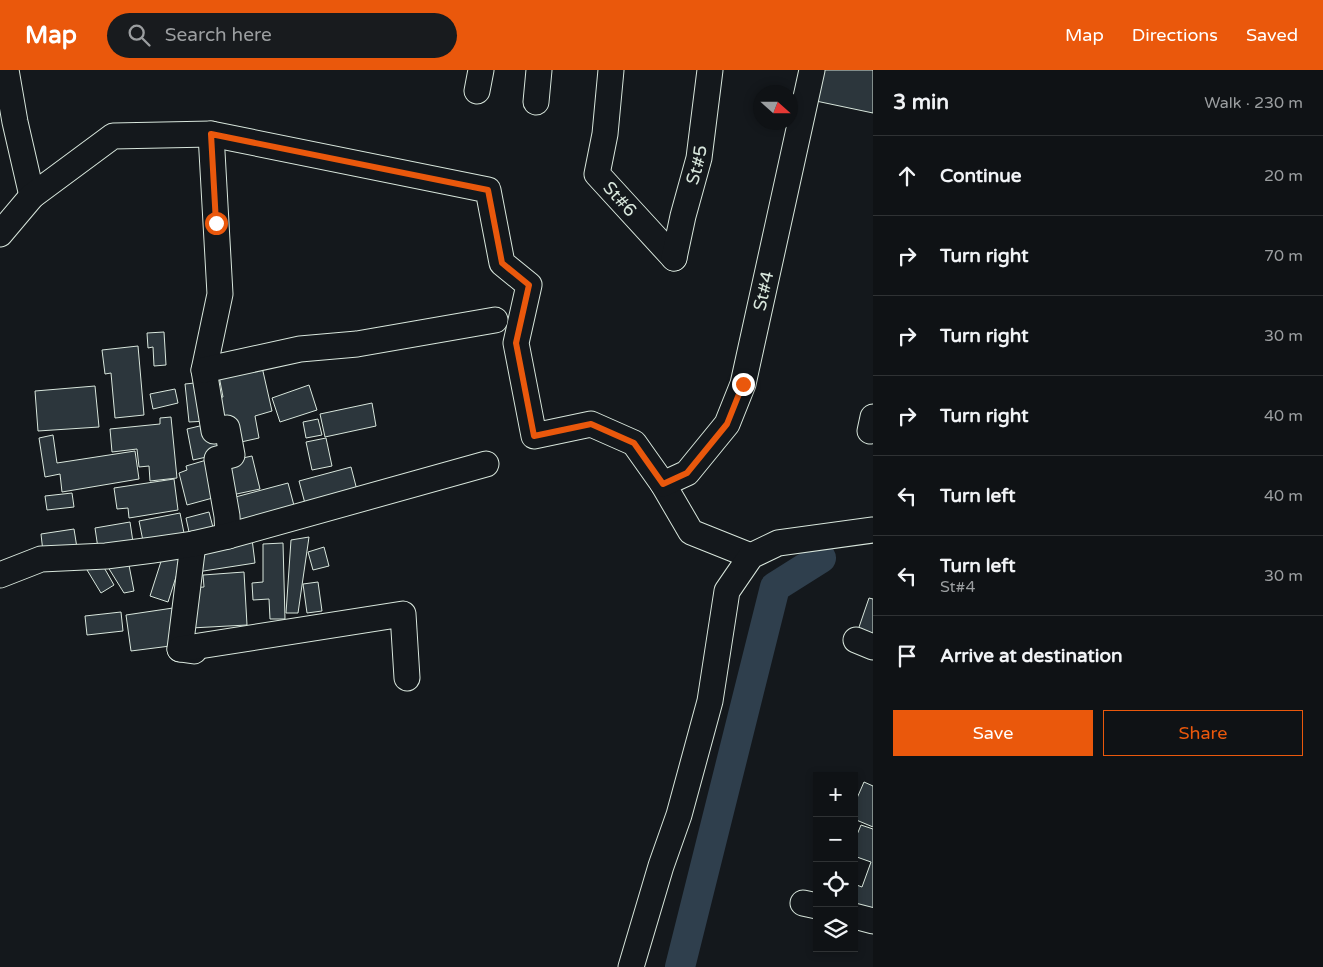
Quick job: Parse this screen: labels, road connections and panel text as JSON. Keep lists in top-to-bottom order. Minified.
{"streets":{"street":["St#5","St#6","St#4"]},"crossings":[["St#5","St#6"]],"north":"right","page":{"header":"Map","search":"Search here","nav":["Map","Directions","Saved"],"heading":["3 min","Walk · 230 m"],"list":[["Continue","20 m"],["Turn right","70 m"],["Turn right","30 m"],["Turn right","40 m"],["Turn left","40 m"],["Turn left","St#4","30 m"],"Arrive at destination"],"buttons":["Save","Share"],"map_buttons":["+","−"]}}
